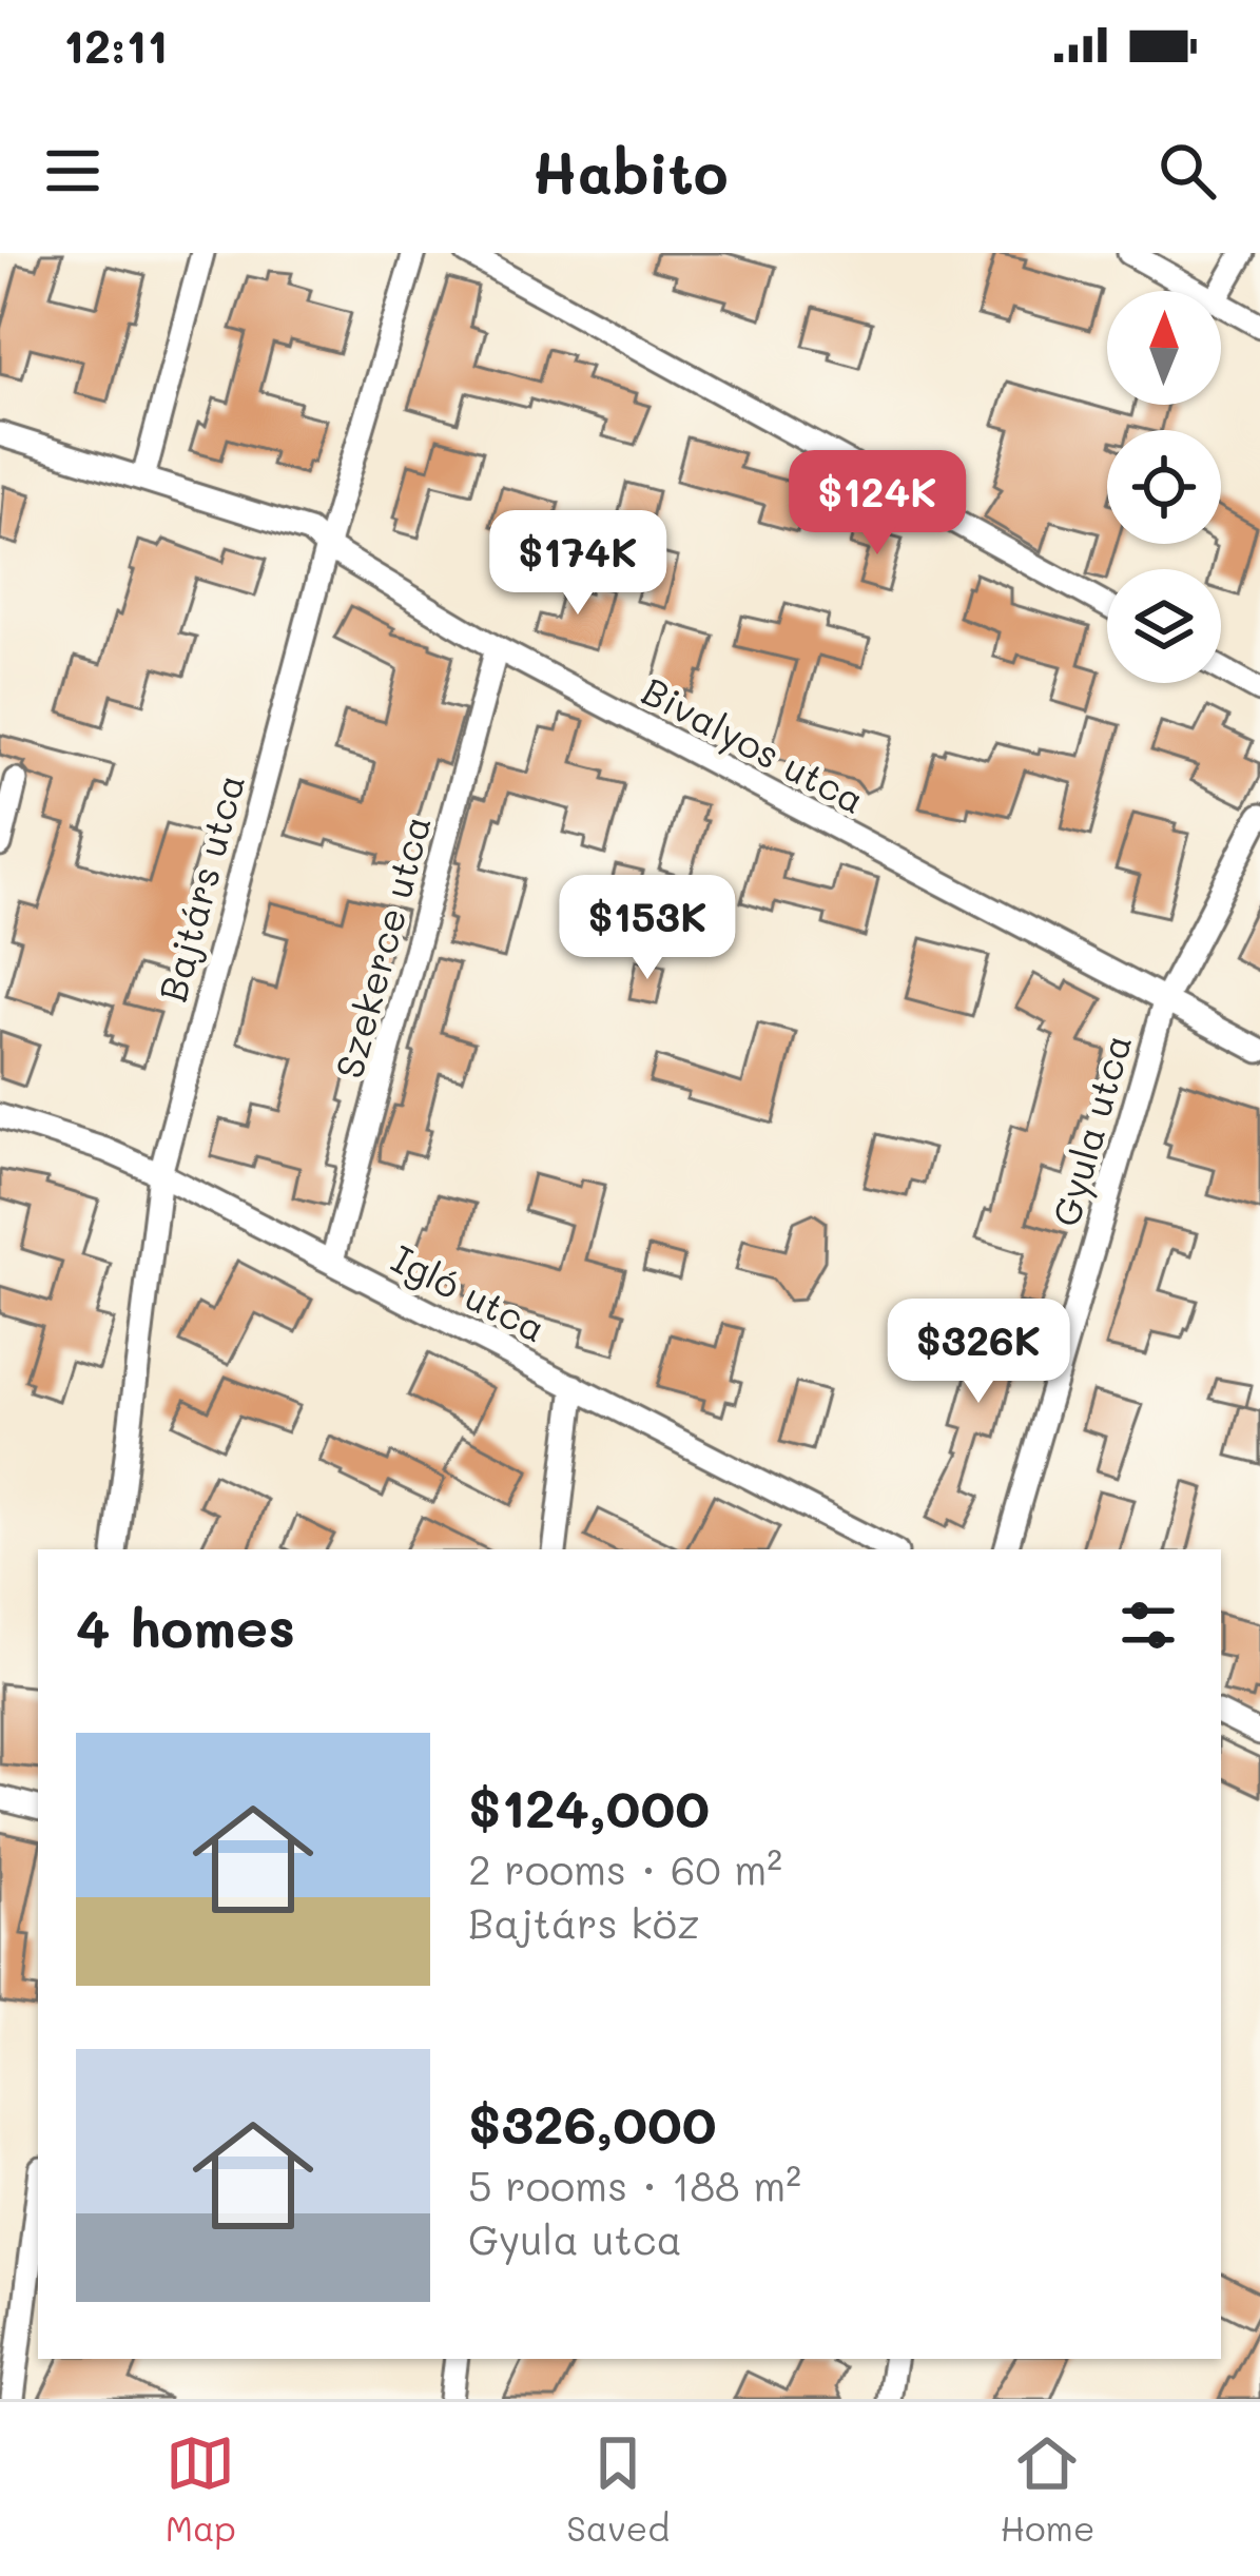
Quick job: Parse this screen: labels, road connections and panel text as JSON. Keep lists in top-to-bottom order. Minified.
{"streets":{"street":["Bivalyos utca","Bajtárs utca","Szekerce utca","Gyula utca","Igló utca"]},"crossings":[["Bivalyos utca","Bajtárs utca"],["Bivalyos utca","Szekerce utca"],["Bivalyos utca","Gyula utca"],["Bajtárs utca","Igló utca"],["Szekerce utca","Igló utca"]],"north":"top","page":{"status":"12:11","header":"Habito","price":["$124K","$174K","$153K","$326K"],"heading":"4 homes","list":[{"name":"$124,000","note":"2 rooms · 60 m² · Bajtárs köz"},{"name":"$326,000","note":"5 rooms · 188 m² · Gyula utca"}],"tabs":["Map","Saved","Home"]}}
